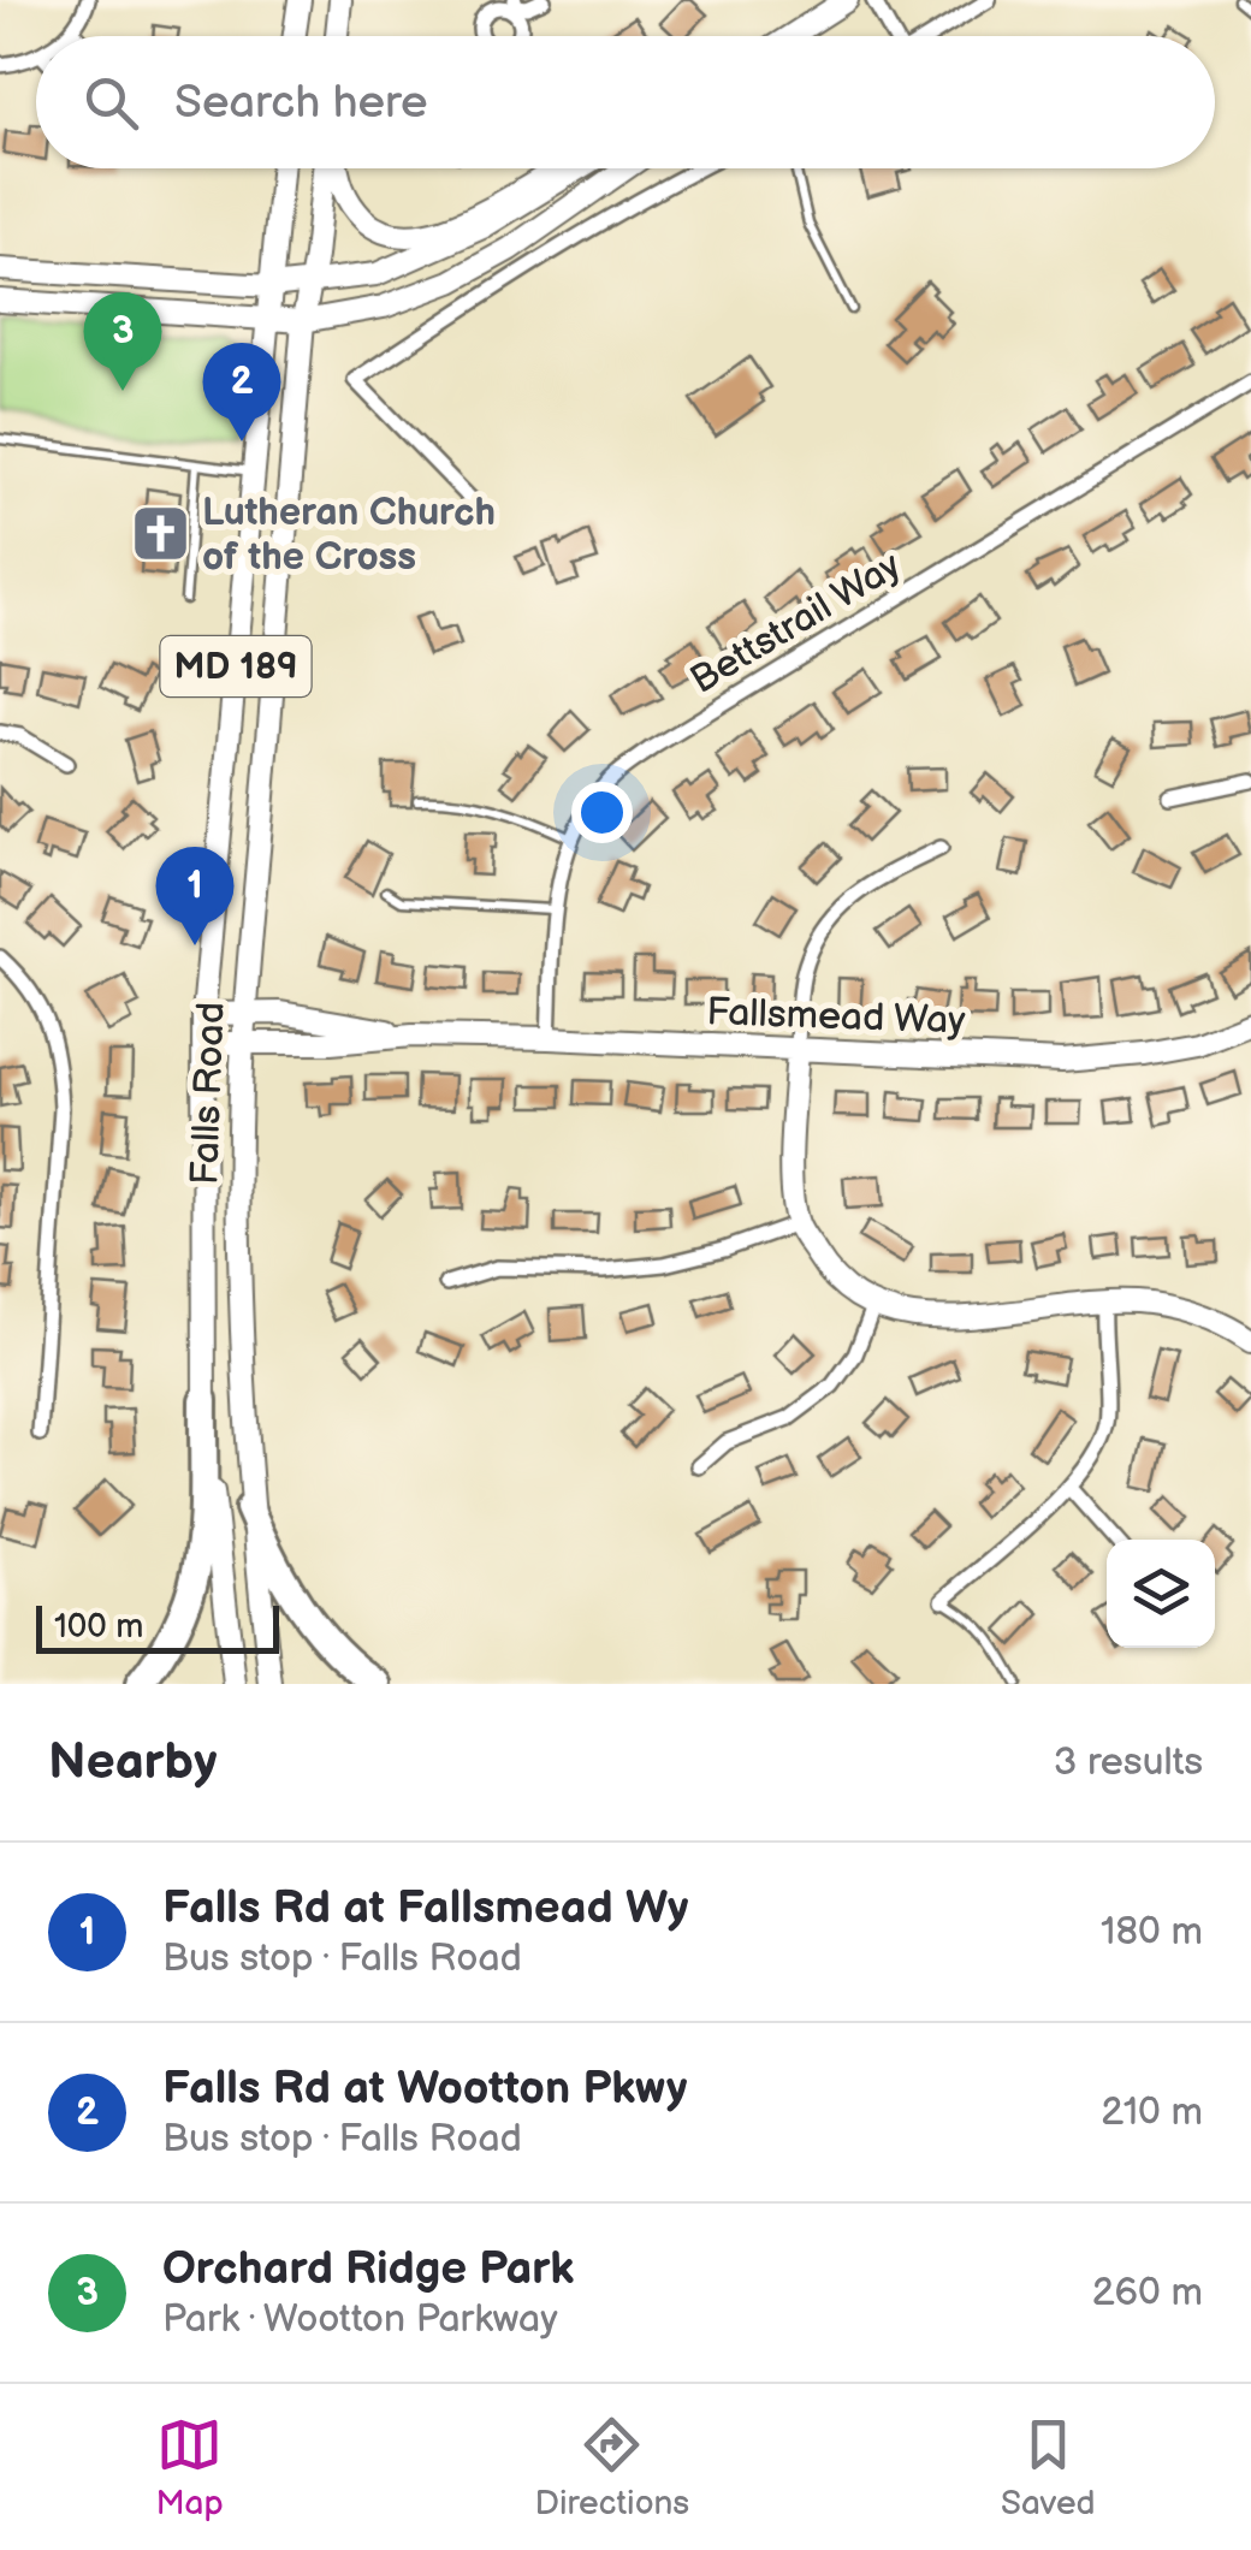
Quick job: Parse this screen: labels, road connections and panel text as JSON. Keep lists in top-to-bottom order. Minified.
{"streets":{"main road":["MD 189","Fallsmead Way","Falls Road"],"street":["Bettstrail Way"]},"crossings":[["Bettstrail Way","Fallsmead Way"],["Fallsmead Way","Falls Road"]],"places":{"church":["Lutheran Church of the Cross"]},"scale_bar":"100 m","page":{"search":"Search here","pins":["3","2","1"],"scale":"100 m","heading":["Nearby","3 results"],"list":[{"mark":"1","name":"Falls Rd at Fallsmead Wy","note":"Bus stop · Falls Road","value":"180 m"},{"mark":"2","name":"Falls Rd at Wootton Pkwy","note":"Bus stop · Falls Road","value":"210 m"},{"mark":"3","name":"Orchard Ridge Park","note":"Park · Wootton Parkway","value":"260 m"}],"nav":["Map","Directions","Saved"]}}
